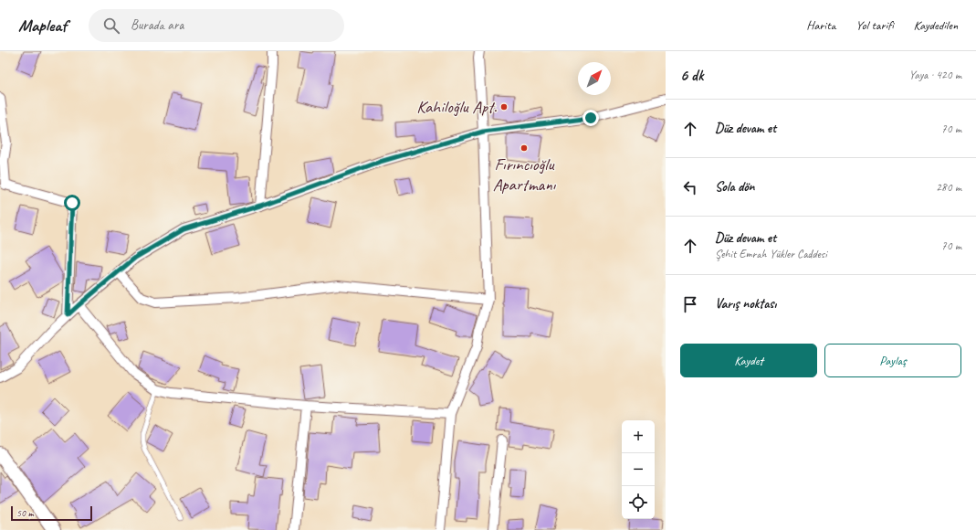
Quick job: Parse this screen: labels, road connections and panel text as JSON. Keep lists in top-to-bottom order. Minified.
{"places":["Kahiloğlu Apt.","Fırıncıoğlu Apartmanı"],"scale_bar":"50 m","north":"top right","page":{"header":"Mapleaf","search":"Burada ara","nav":["Harita","Yol tarifi","Kaydedilen"],"heading":["6 dk","Yaya · 420 m"],"list":[["Düz devam et","70 m"],["Sola dön","280 m"],["Düz devam et","Şehit Emrah Yükler Caddesi","70 m"],"Varış noktası"],"buttons":["Kaydet","Paylaş"],"map_buttons":["+","−"],"scale":"50 m"}}
